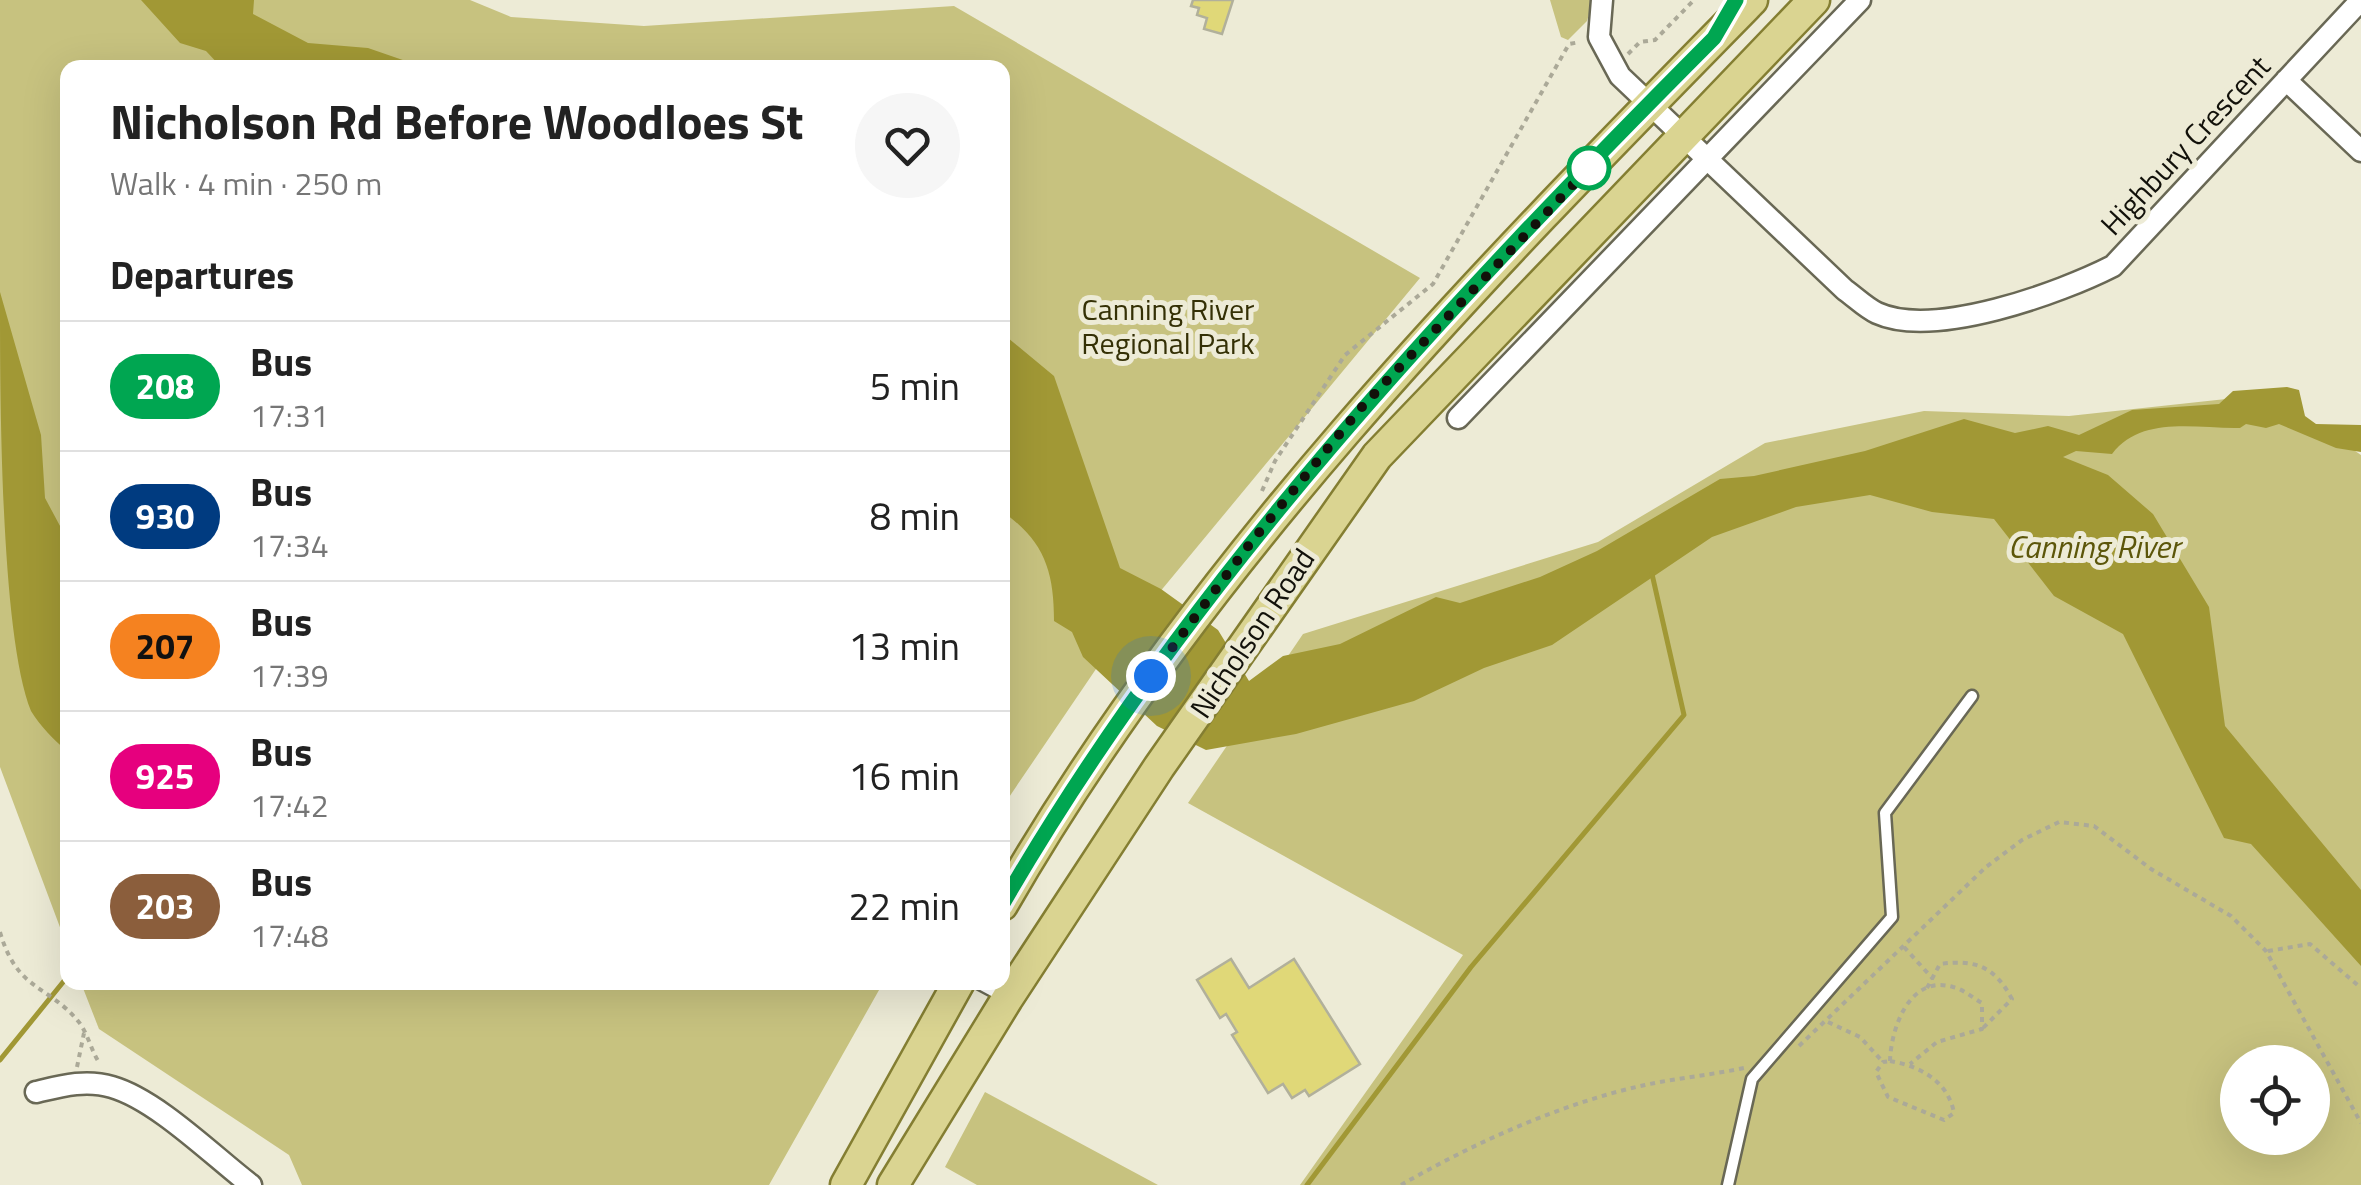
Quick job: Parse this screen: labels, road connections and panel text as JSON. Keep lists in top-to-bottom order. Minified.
{"streets":{"main road":["Nicholson Road"],"street":["Highbury Crescent"]},"crossings":[["Highbury Crescent","Nicholson Road"]],"water":["Canning River"],"parks":["Canning River Regional Park"],"lines":["bus line 208"],"page":{"heading":[["Nicholson Rd Before Woodloes St","Walk · 4 min · 250 m"],"Departures"],"list":[{"mark":"208","name":"Bus","note":"17:31","value":"5 min"},{"mark":"930","name":"Bus","note":"17:34","value":"8 min"},{"mark":"207","name":"Bus","note":"17:39","value":"13 min"},{"mark":"925","name":"Bus","note":"17:42","value":"16 min"},{"mark":"203","name":"Bus","note":"17:48","value":"22 min"}]}}
